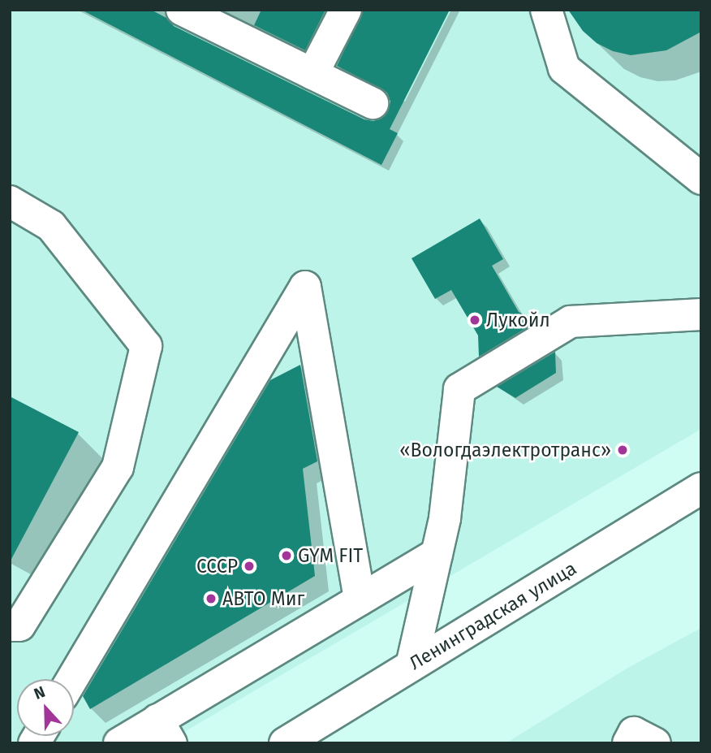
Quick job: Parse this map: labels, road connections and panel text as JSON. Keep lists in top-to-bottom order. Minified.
{"streets":{"main road":["Ленинградская улица"]},"places":["Лукойл","«Вологдаэлектротранс»","GYM FIT","СССР","АВТО Миг"],"north":"top"}
